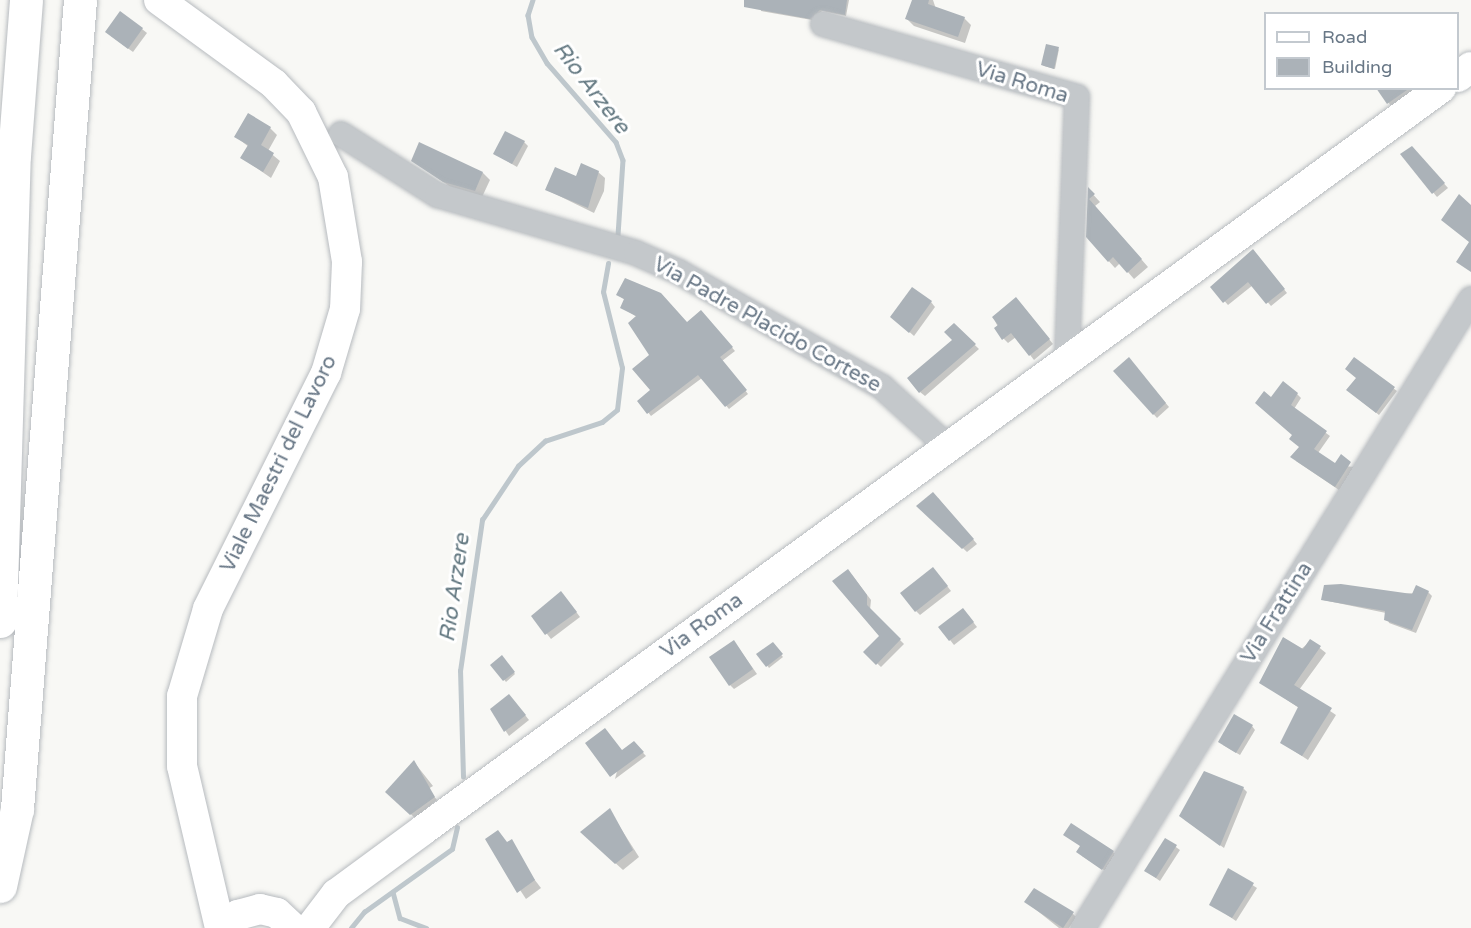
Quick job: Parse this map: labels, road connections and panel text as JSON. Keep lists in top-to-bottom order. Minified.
{"streets":{"main road":["Via Roma","Viale Maestri del Lavoro"],"street":["Via Padre Placido Cortese","Via Frattina"]},"crossings":[["Via Roma","Via Padre Placido Cortese"],["Via Roma","Viale Maestri del Lavoro"]],"water":["Rio Arzere"],"legend":["Road","Building"]}
